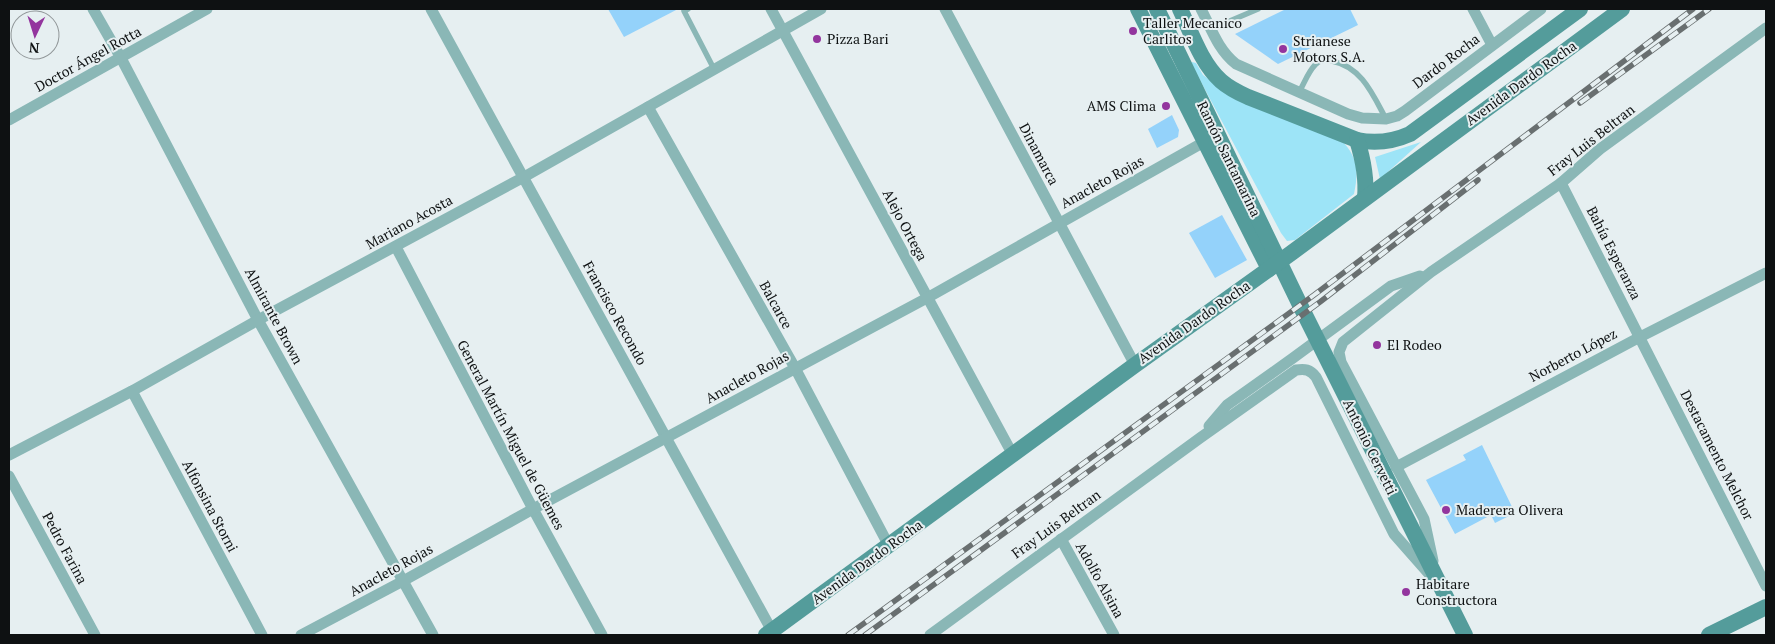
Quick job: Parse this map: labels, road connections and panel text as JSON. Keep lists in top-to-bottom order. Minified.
{"streets":{"main road":["Avenida Dardo Rocha","Ramón Santamarina","Antonio Cervetti"],"street":["Doctor Ángel Rotta","Dardo Rocha","Fray Luis Beltran","Dinamarca","Anacleto Rojas","Mariano Acosta","Alejo Ortega","Bahía Esperanza","Balcarce","Francisco Recondo","Almirante Brown","Norberto López","General Martín Miguel de Güemes","Destacamento Melchor","Alfonsina Storni","Pedro Farina","Adolfo Alsina"]},"crossings":[["Doctor Ángel Rotta","Almirante Brown"],["Avenida Dardo Rocha","Dinamarca"],["Avenida Dardo Rocha","Ramón Santamarina"],["Avenida Dardo Rocha","Alejo Ortega"],["Avenida Dardo Rocha","Balcarce"],["Avenida Dardo Rocha","Francisco Recondo"],["Fray Luis Beltran","Bahía Esperanza"],["Fray Luis Beltran","Antonio Cervetti"],["Fray Luis Beltran","Adolfo Alsina"],["Dinamarca","Anacleto Rojas"],["Ramón Santamarina","Anacleto Rojas"],["Ramón Santamarina","Antonio Cervetti"],["Anacleto Rojas","Alejo Ortega"],["Anacleto Rojas","Balcarce"],["Anacleto Rojas","Francisco Recondo"],["Anacleto Rojas","Almirante Brown"],["Anacleto Rojas","General Martín Miguel de Güemes"],["Mariano Acosta","Alejo Ortega"],["Mariano Acosta","Balcarce"],["Mariano Acosta","Francisco Recondo"],["Mariano Acosta","Almirante Brown"],["Mariano Acosta","General Martín Miguel de Güemes"],["Mariano Acosta","Alfonsina Storni"],["Bahía Esperanza","Norberto López"],["Bahía Esperanza","Destacamento Melchor"],["Norberto López","Antonio Cervetti"],["Norberto López","Destacamento Melchor"]],"places":["Taller Mecanico Carlitos","Pizza Bari","Strianese Motors S.A.","AMS Clima","El Rodeo","Maderera Olivera","Habitare Constructora"],"north":"bottom"}
